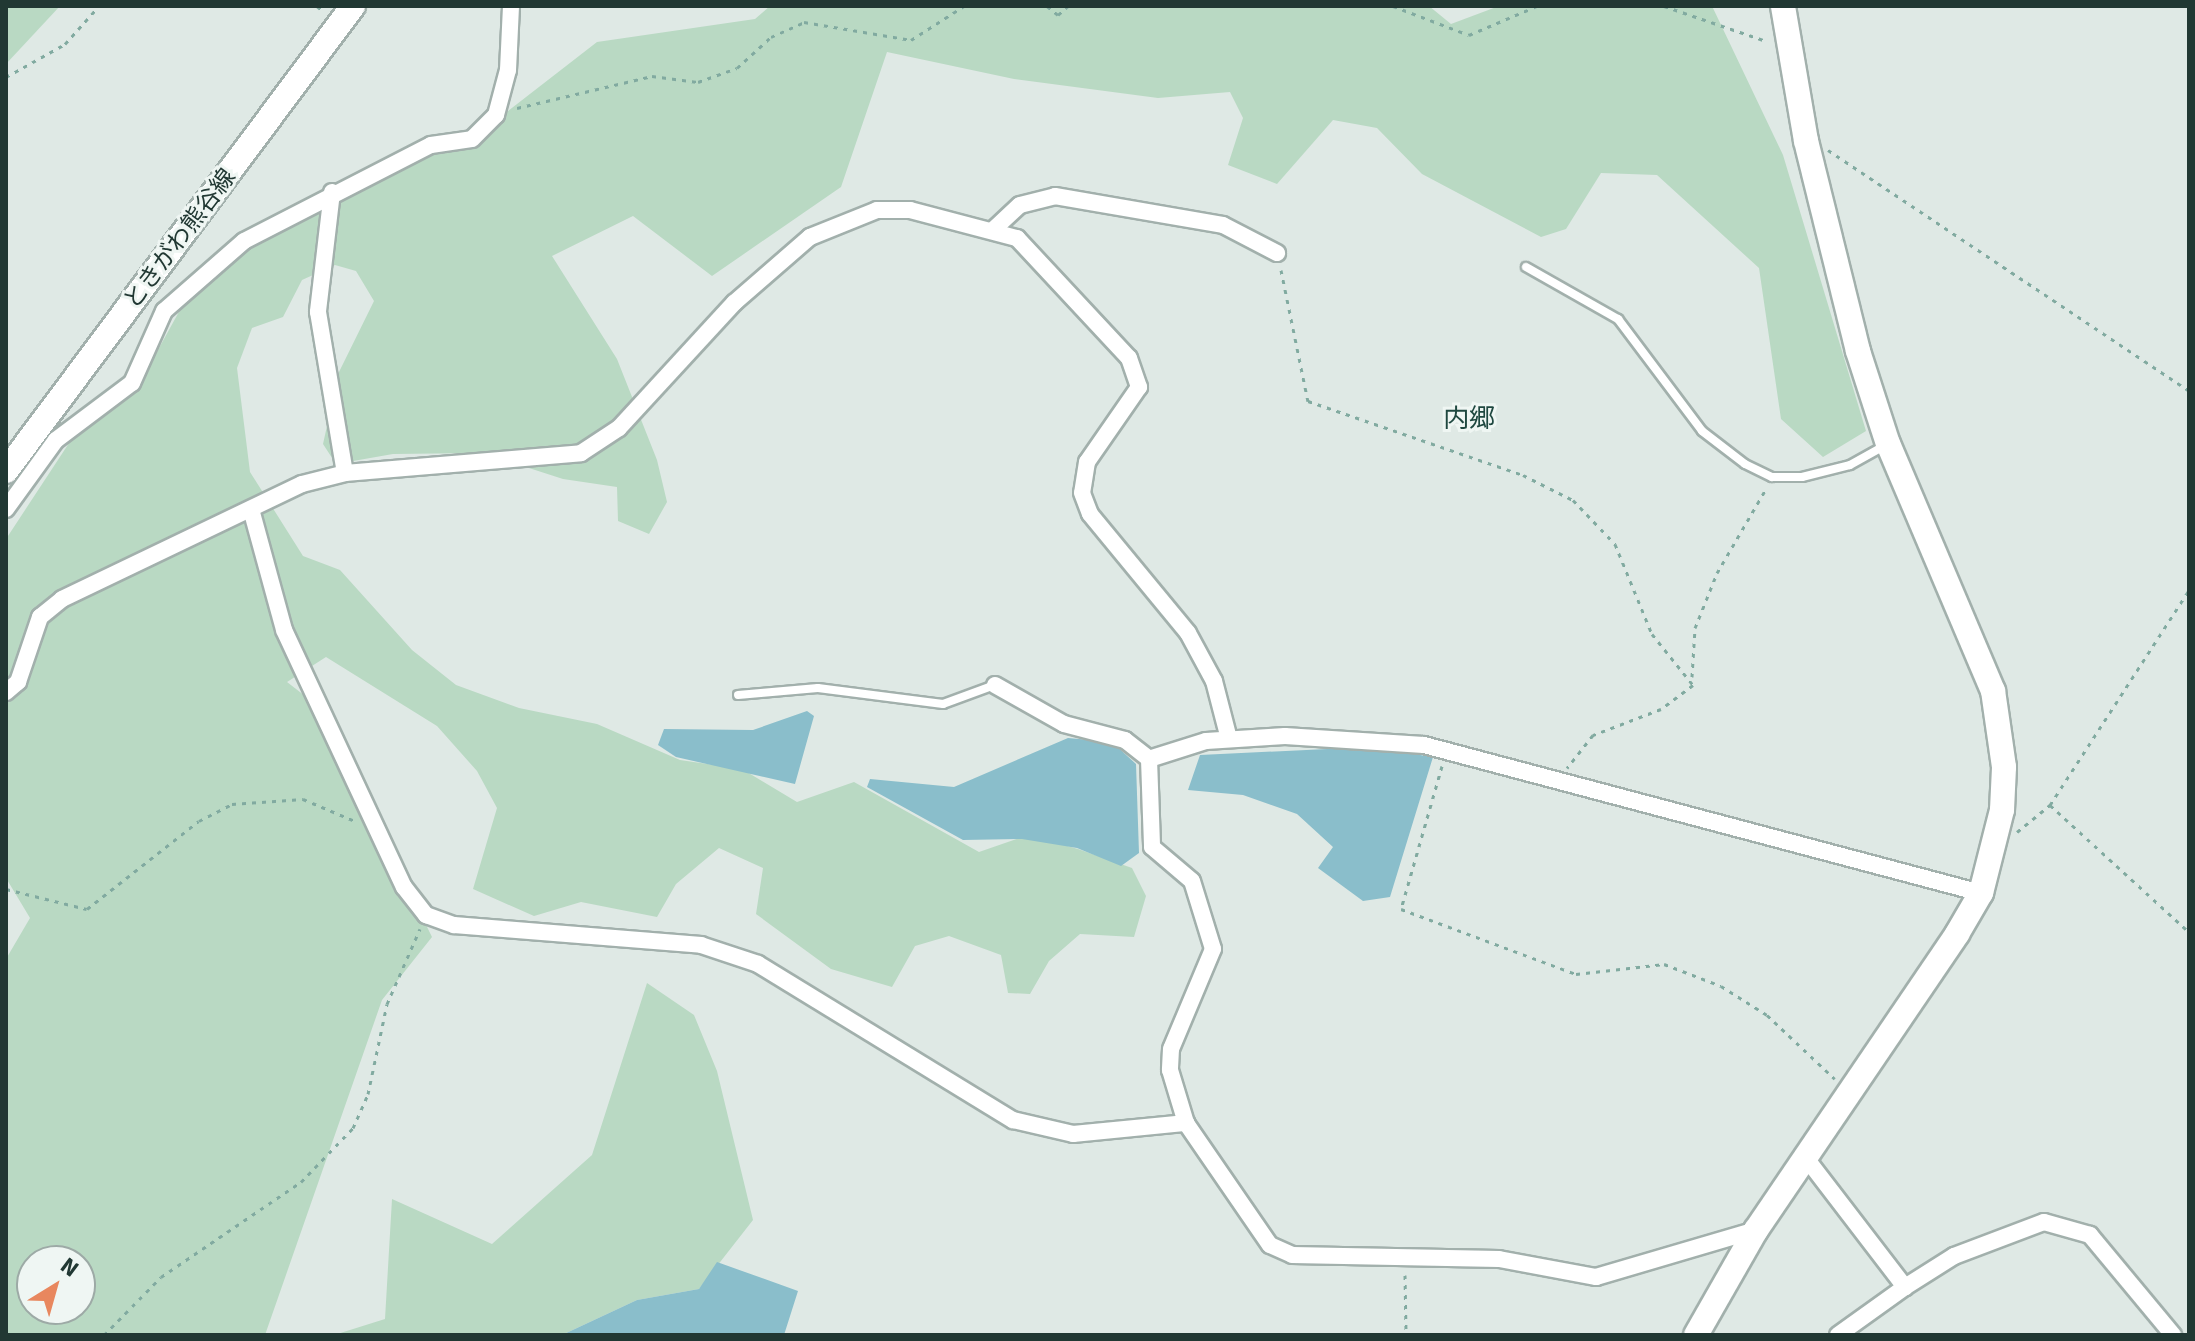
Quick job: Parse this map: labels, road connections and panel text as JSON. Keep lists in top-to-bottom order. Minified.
{"streets":{"street":["ときがわ熊谷線"]},"districts":["内郷"],"north":"top right"}
